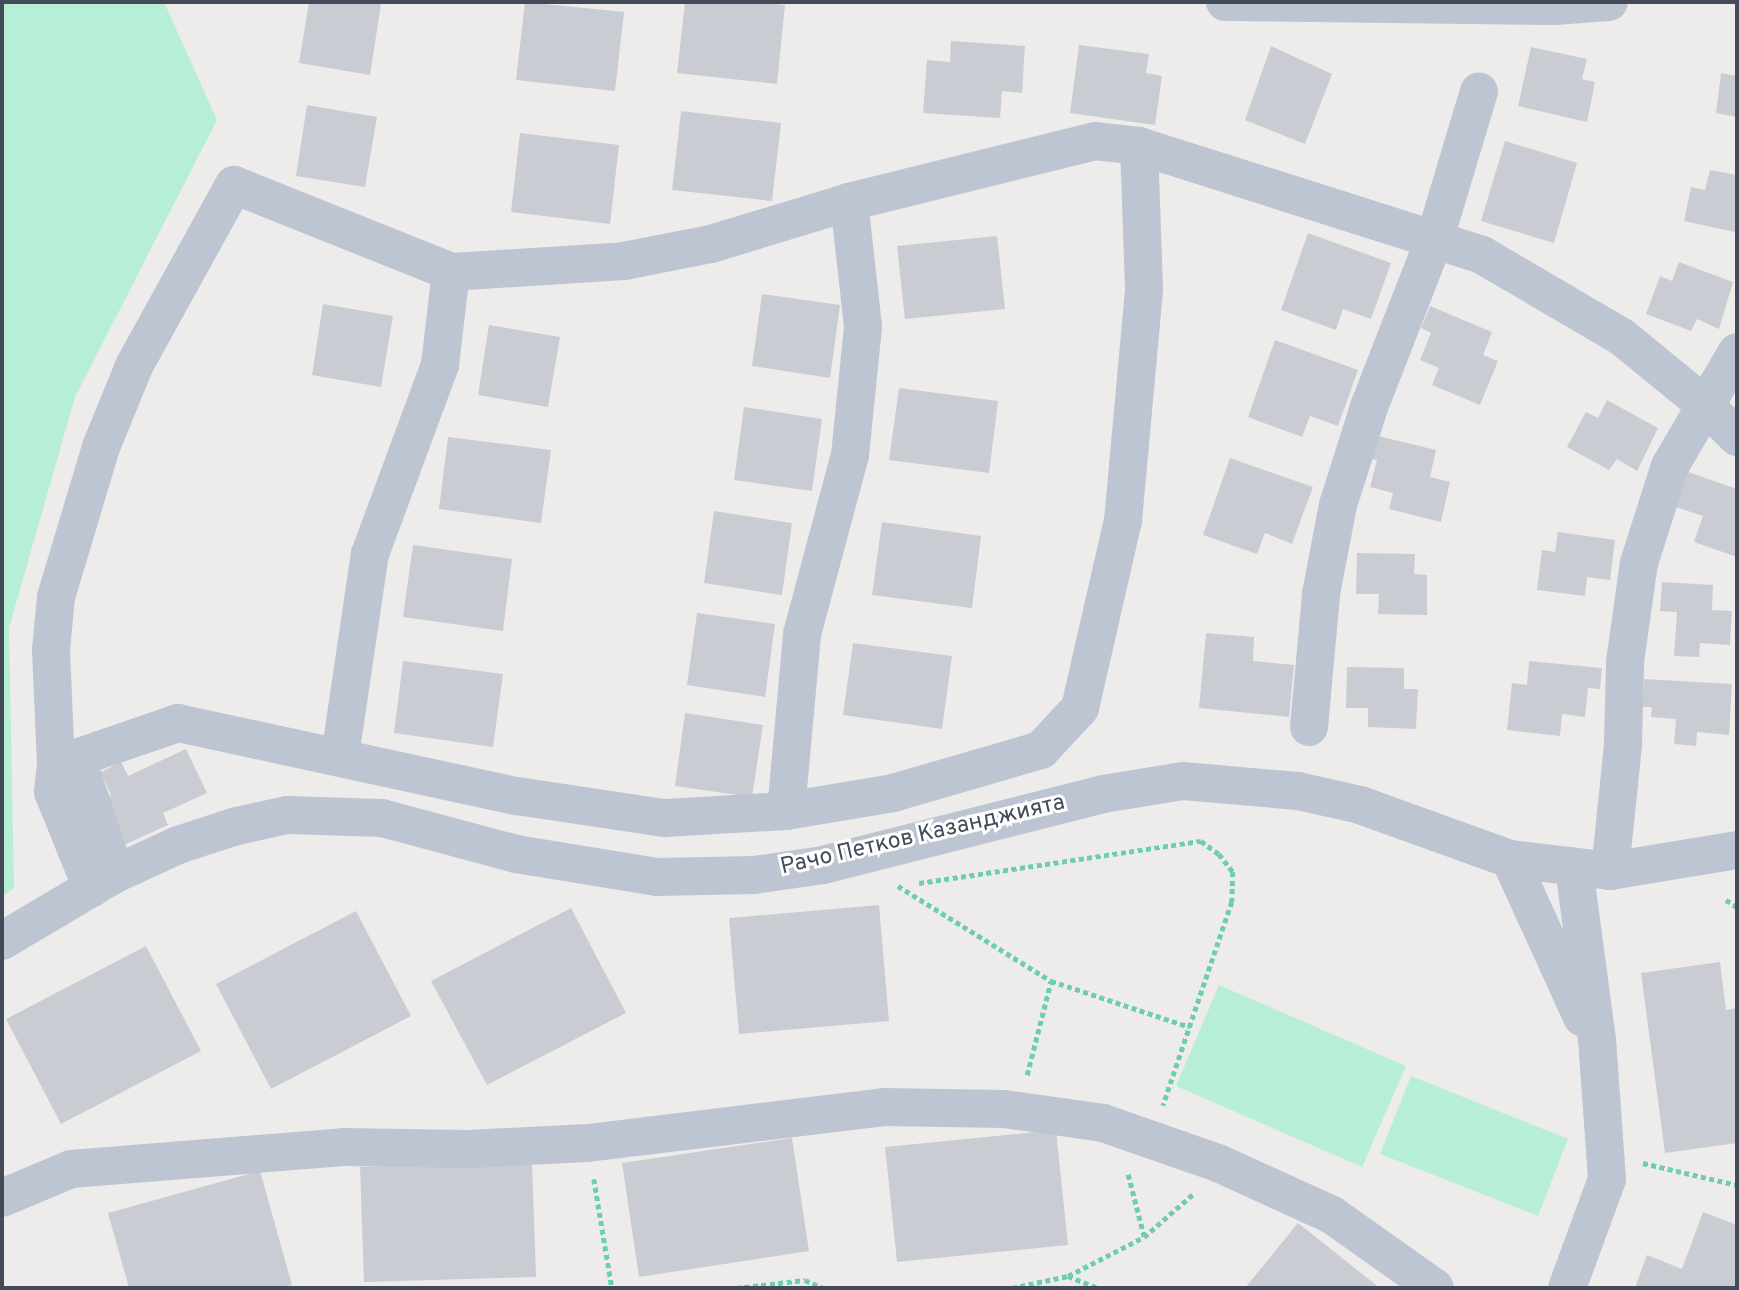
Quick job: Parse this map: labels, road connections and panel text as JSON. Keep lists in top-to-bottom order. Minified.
{"streets":{"street":["Рачо Петков Казанджията"]}}
